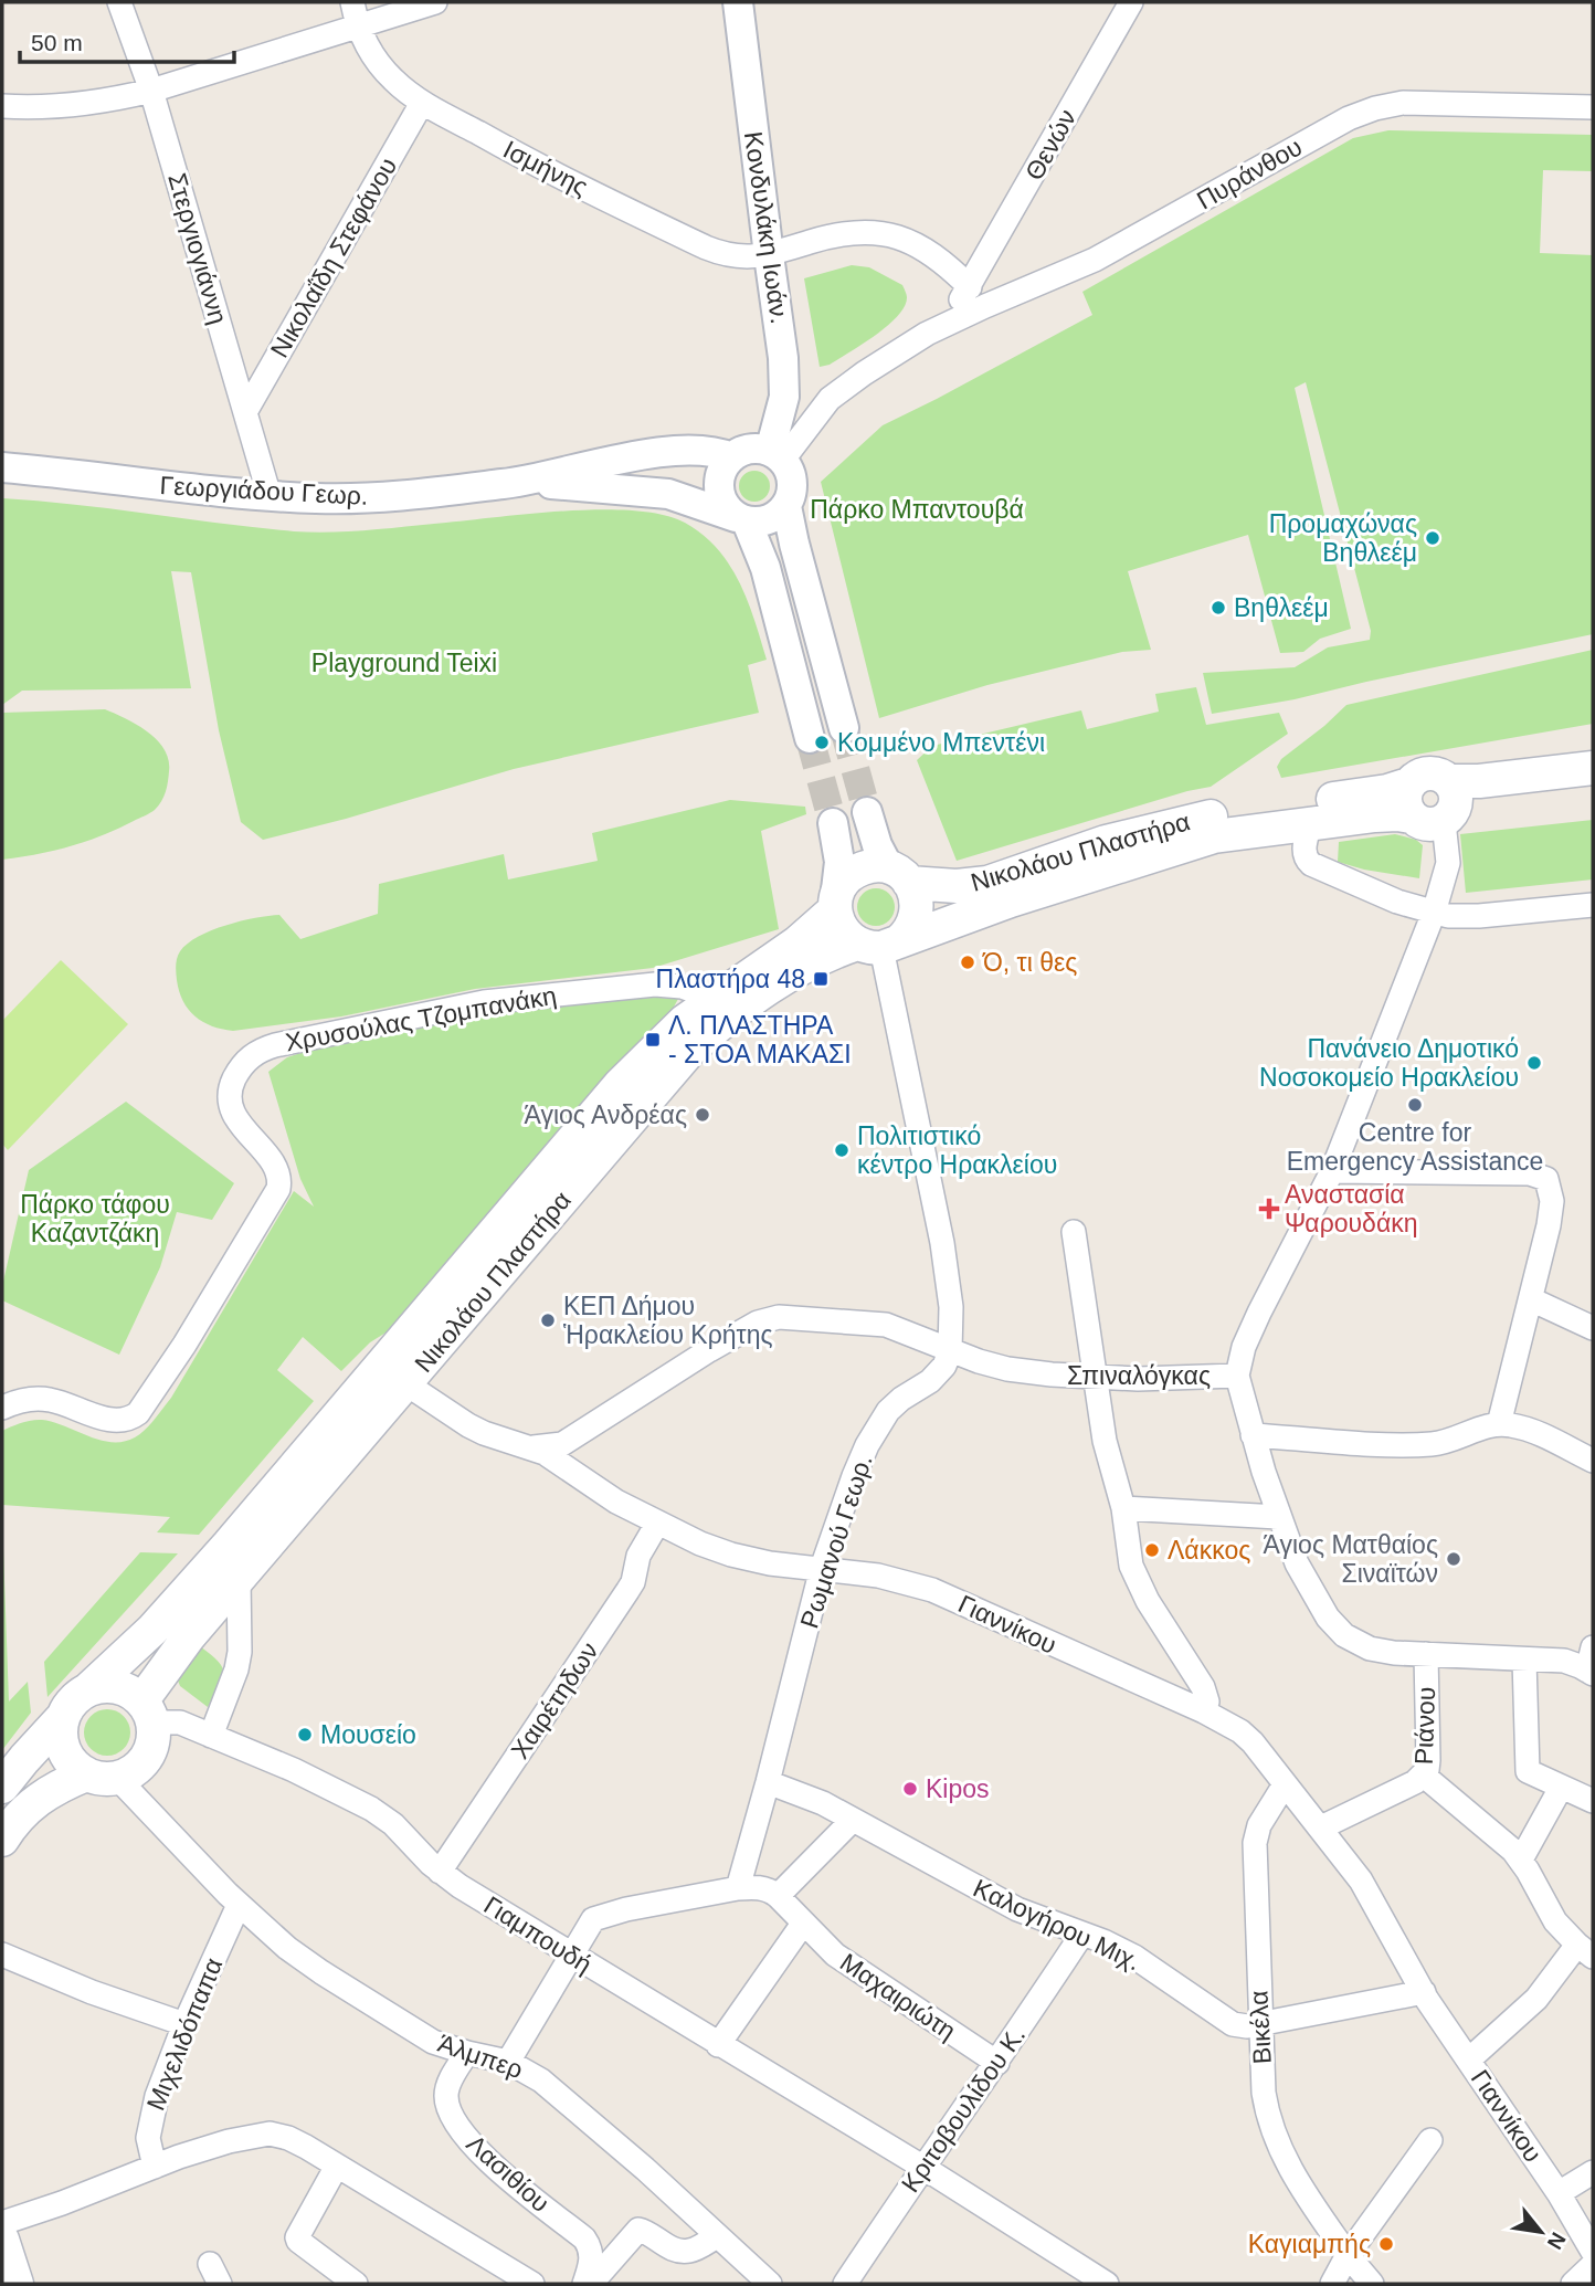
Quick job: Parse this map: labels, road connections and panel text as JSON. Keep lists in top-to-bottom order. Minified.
{"streets":{"main road":["Νικολάου Πλαστήρα"],"street":["Θενών","Ισμήνης","Πυράνθου","Κονδυλάκη Ιωάν.","Στεργιογιάννη","Νικολαΐδη Στεφάνου","Γεωργιάδου Γεωρ.","Χρυσούλας Τζομπανάκη","Σπιναλόγκας","Ρωμανού Γεωρ.","Γιαννίκου","Χαιρέτηδων","Ριάνου","Καλογήρου Μιχ.","Γιαμπουδή","Μαχαιριώτη","Βικέλα","Μιχελιδόπαπα","Άλμπερ","Κριτοβουλίδου Κ.","Λασιθίου"]},"crossings":[["Θενών","Πυράνθου"],["Ισμήνης","Κονδυλάκη Ιωάν."],["Ισμήνης","Νικολαΐδη Στεφάνου"],["Κονδυλάκη Ιωάν.","Γεωργιάδου Γεωρ."],["Στεργιογιάννη","Νικολαΐδη Στεφάνου"],["Στεργιογιάννη","Γεωργιάδου Γεωρ."],["Νικολάου Πλαστήρα","Χρυσούλας Τζομπανάκη"],["Νικολάου Πλαστήρα","Γιαννίκου"],["Νικολάου Πλαστήρα","Γιαμπουδή"],["Νικολάου Πλαστήρα","Άλμπερ"],["Σπιναλόγκας","Ρωμανού Γεωρ."],["Σπιναλόγκας","Γιαννίκου"],["Ρωμανού Γεωρ.","Γιαννίκου"],["Ρωμανού Γεωρ.","Καλογήρου Μιχ."],["Γιαννίκου","Χαιρέτηδων"],["Γιαννίκου","Ριάνου"],["Γιαννίκου","Καλογήρου Μιχ."],["Γιαννίκου","Βικέλα"],["Χαιρέτηδων","Γιαμπουδή"],["Καλογήρου Μιχ.","Βικέλα"],["Καλογήρου Μιχ.","Κριτοβουλίδου Κ."],["Γιαμπουδή","Άλμπερ"],["Γιαμπουδή","Κριτοβουλίδου Κ."],["Μαχαιριώτη","Κριτοβουλίδου Κ."],["Μιχελιδόπαπα","Άλμπερ"],["Άλμπερ","Λασιθίου"]],"parks":["Πάρκο Μπαντουβά","Playground Teixi","Πάρκο τάφου Καζαντζάκη"],"places":{"other":["Προμαχώνας Βηθλεέμ","Βηθλεέμ","Κομμένο Μπεντένι","Ό, τι θες","Πανάνειο Δημοτικό Νοσοκομείο Ηρακλείου","Centre for Emergency Assistance","Άγιος Ανδρέας","Πολιτιστικό κέντρο Ηρακλείου","ΚΕΠ Δήμου Ἡρακλείου Κρήτης","Λάκκος","Άγιος Ματθαίος Σιναϊτών","Μουσείο","Kipos","Καγιαμπής"],"transit":["Πλαστήρα 48","Λ. ΠΛΑΣΤΗΡΑ - ΣΤΟΑ ΜΑΚΑΣΙ"],"health":["Αναστασία Ψαρουδάκη"]},"scale_bar":"50 m","north":"bottom right"}
